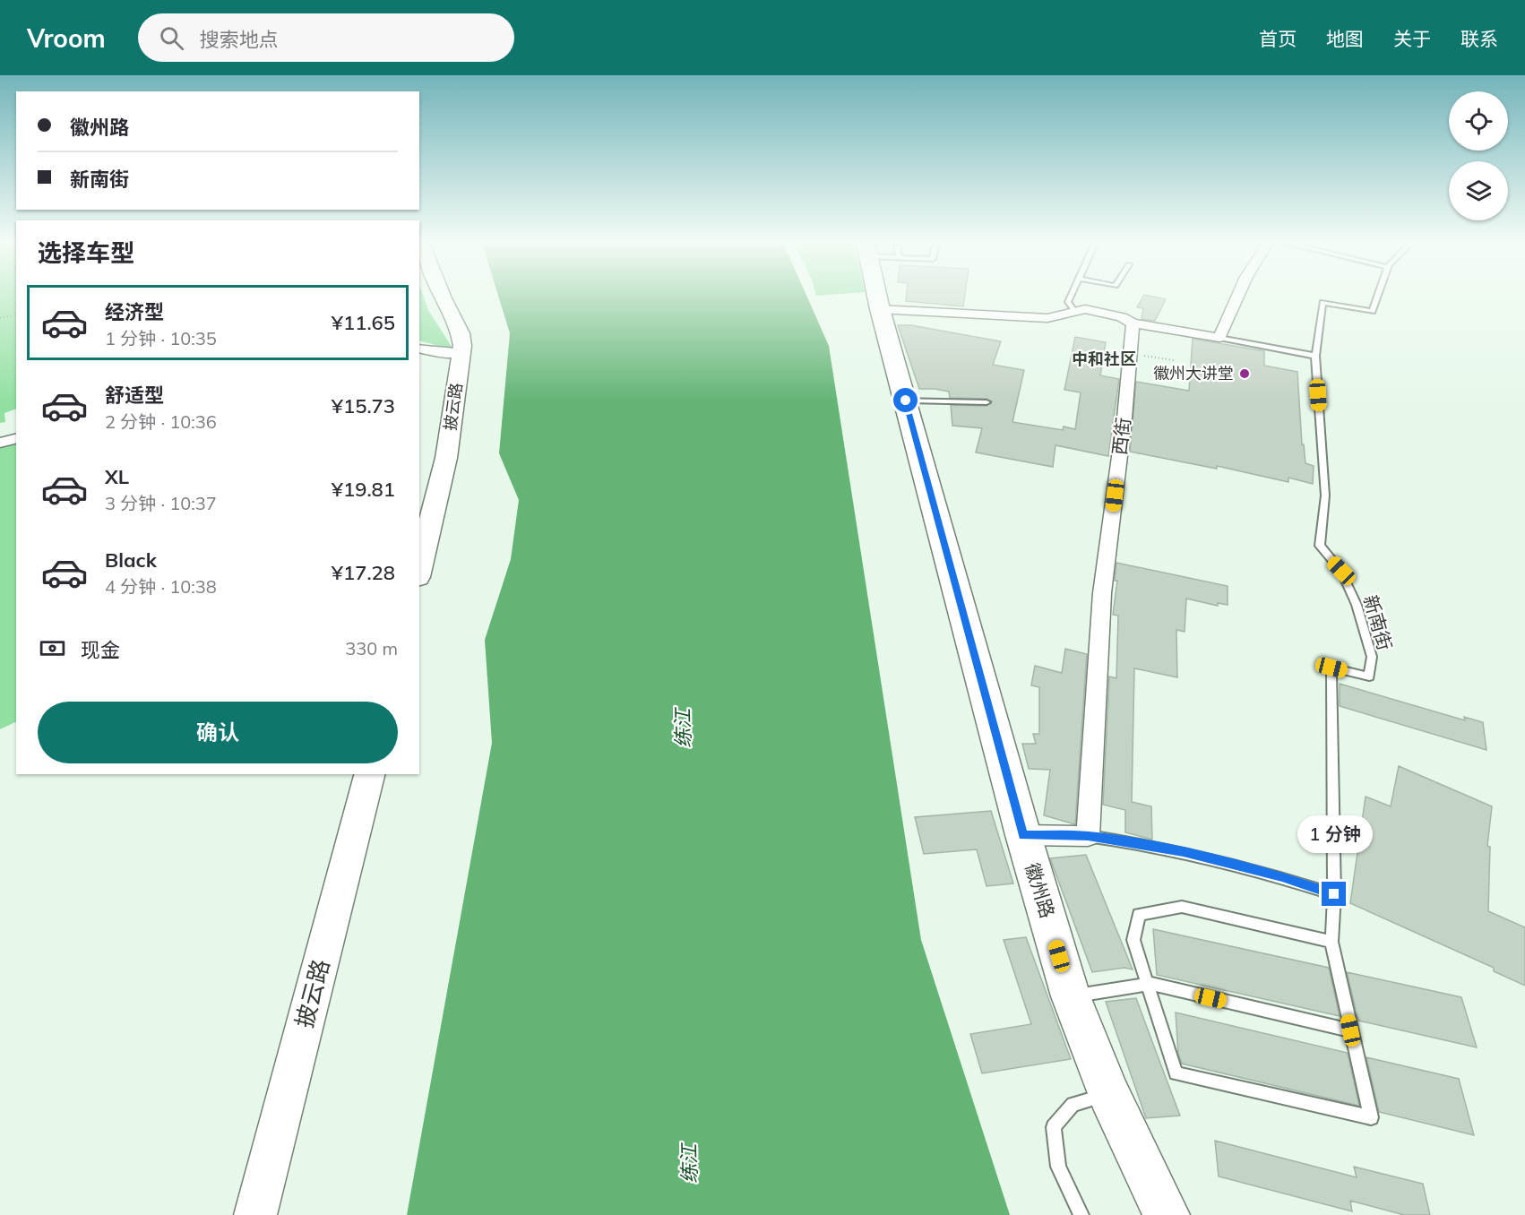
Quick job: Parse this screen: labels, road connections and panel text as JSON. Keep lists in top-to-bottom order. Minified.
{"streets":{"main road":["徽州路"],"street":["披云路","西街"],"lane":["新南街"]},"districts":["中和社区"],"water":["练江"],"places":["徽州大讲堂"],"page":{"header":"Vroom","search":"搜索地点","nav":["首页","地图","关于","联系"],"banner":["徽州路","新南街"],"heading":"选择车型","list":[{"name":"经济型","note":"1 分钟 · 10:35","value":"¥11.65"},{"name":"舒适型","note":"2 分钟 · 10:36","value":"¥15.73"},{"name":"XL","note":"3 分钟 · 10:37","value":"¥19.81"},{"name":"Black","note":"4 分钟 · 10:38","value":"¥17.28"}],"pay":["现金","330 m"],"buttons":"确认","bubble":"1 分钟"}}
